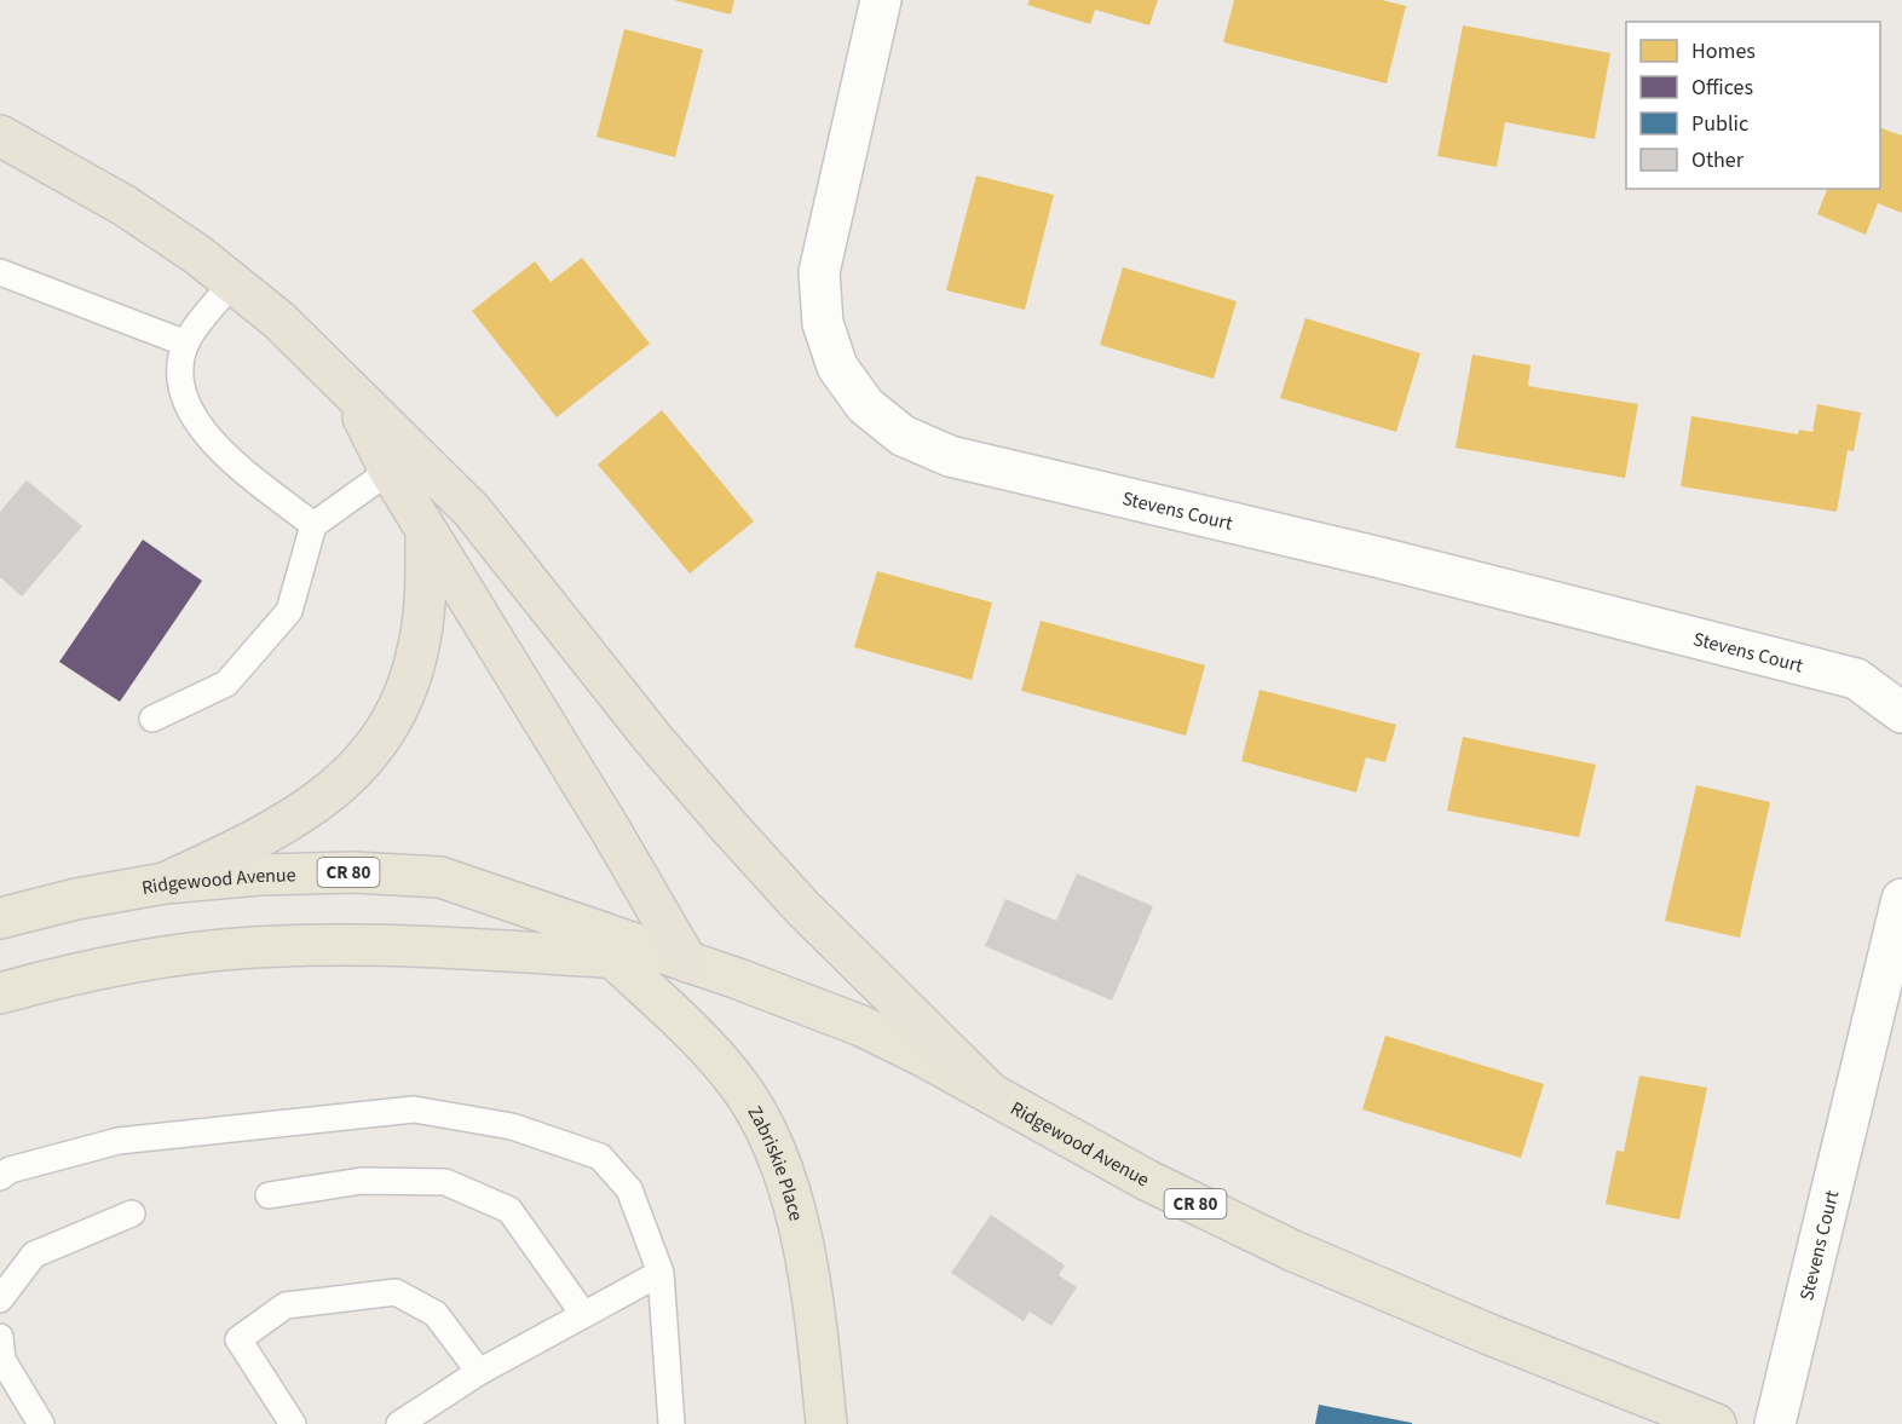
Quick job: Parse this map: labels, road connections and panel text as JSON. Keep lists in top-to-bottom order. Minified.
{"streets":{"main road":["CR 80","Ridgewood Avenue","Zabriskie Place"],"street":["Stevens Court"]},"crossings":[["Ridgewood Avenue","Zabriskie Place"]],"legend":["Homes","Offices","Public","Other"]}
